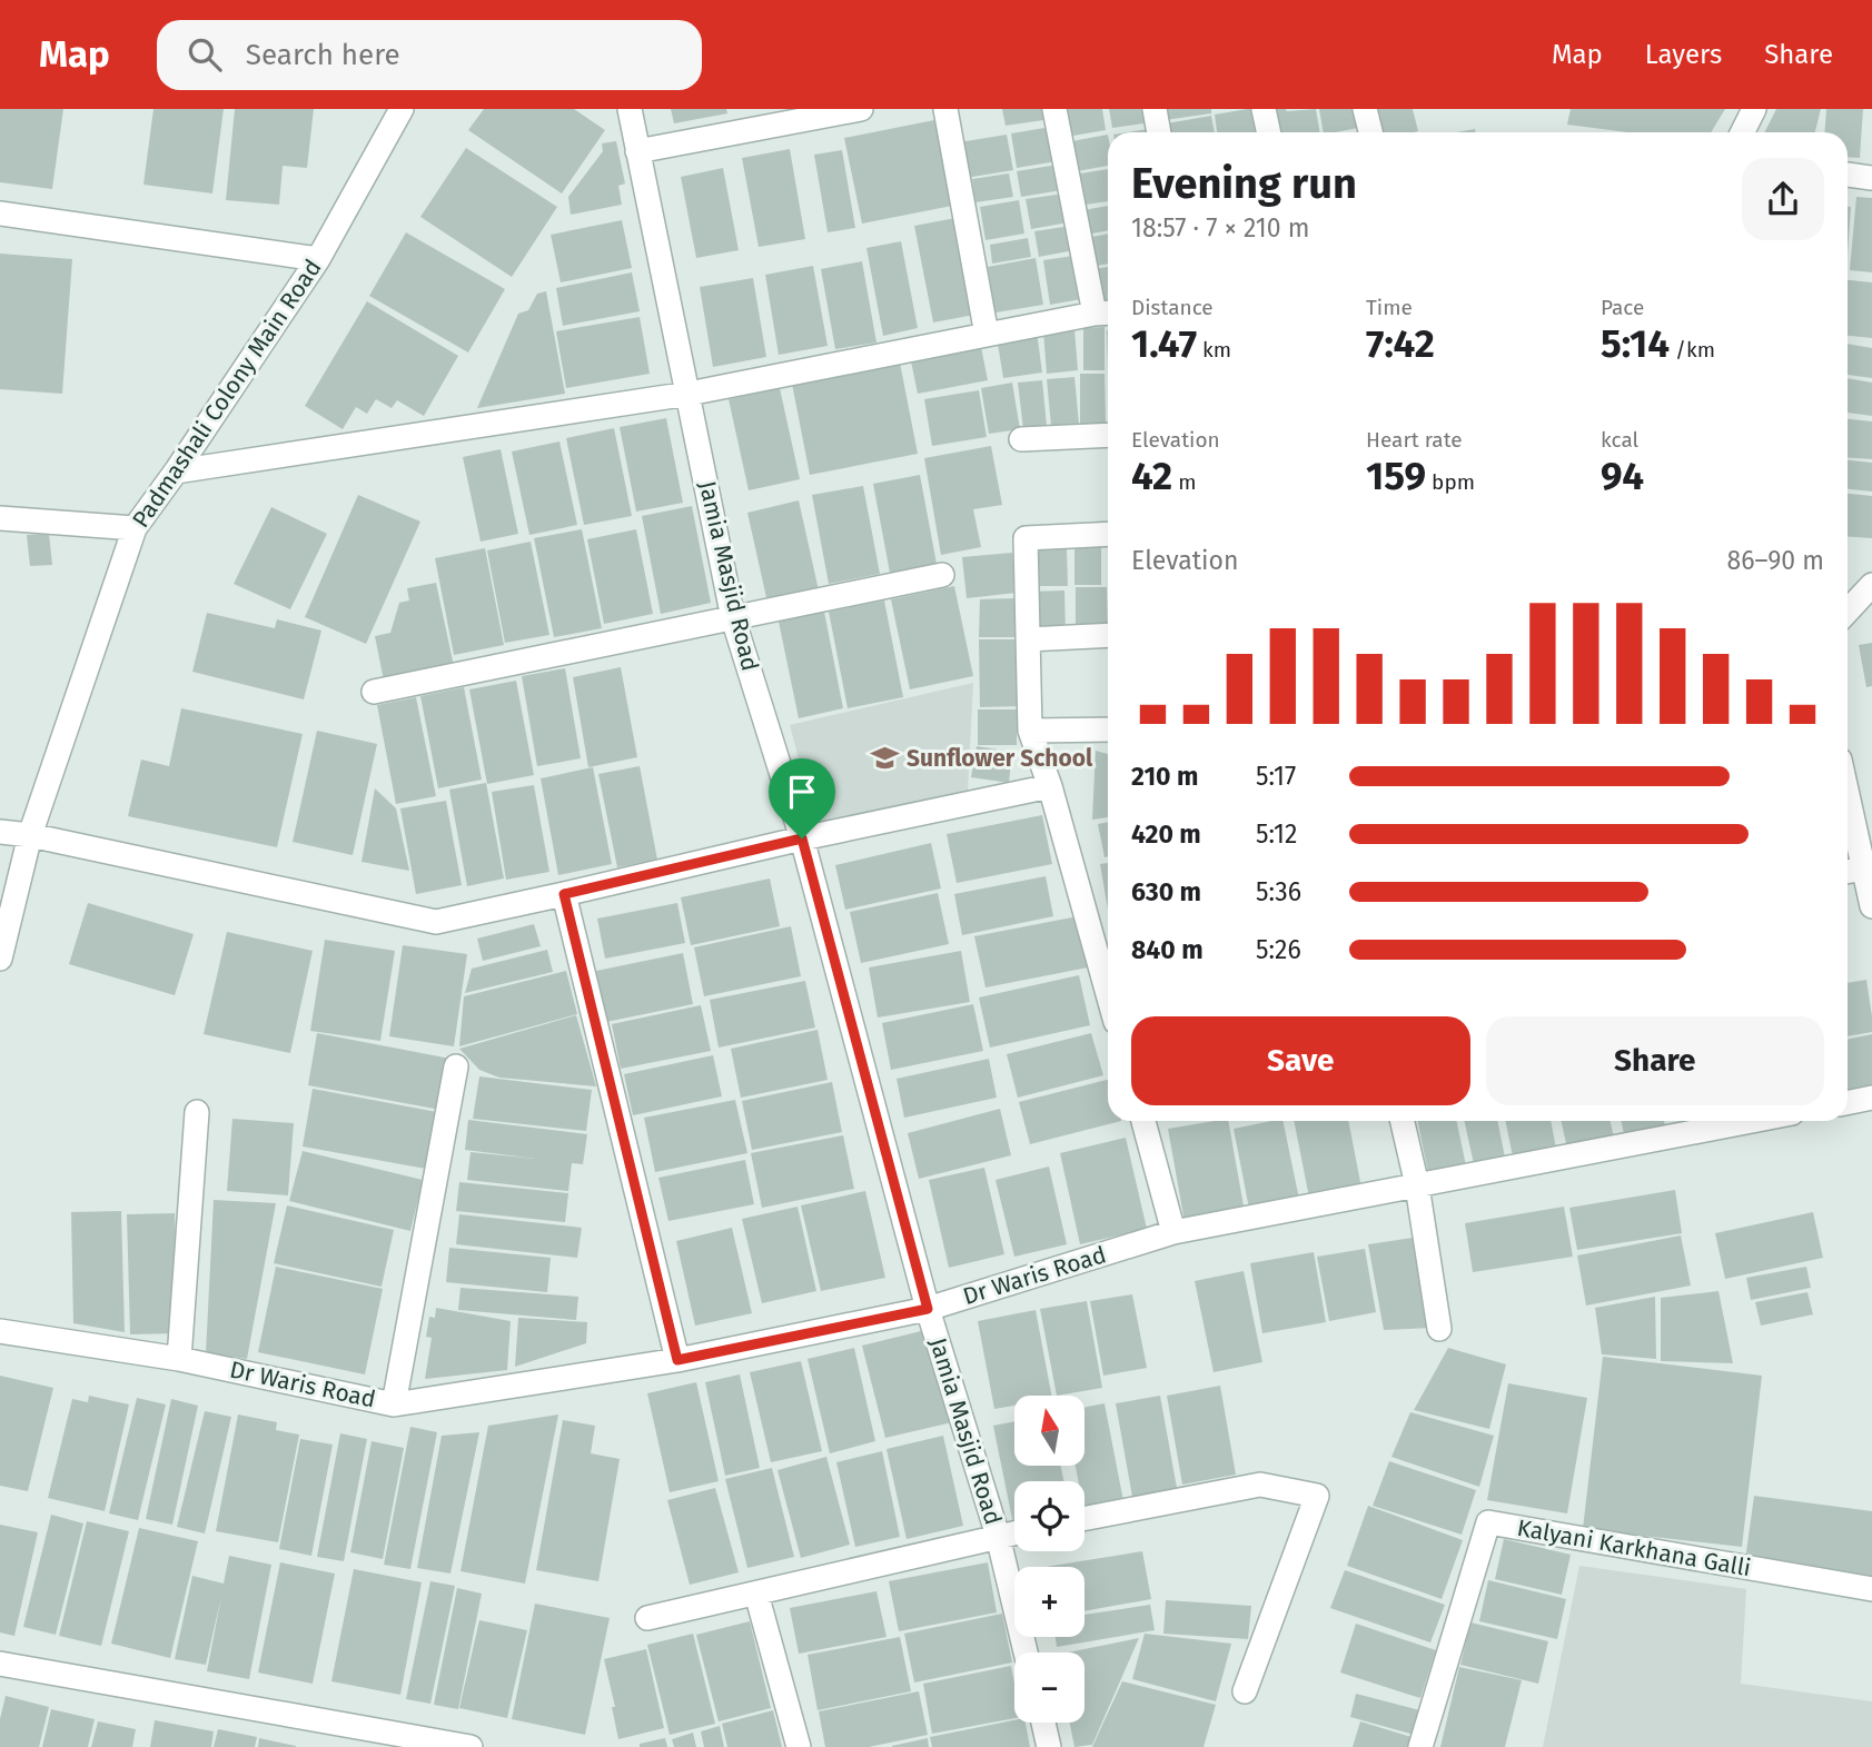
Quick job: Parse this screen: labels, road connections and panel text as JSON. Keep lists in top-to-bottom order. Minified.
{"streets":{"street":["Padmashali Colony Main Road","Jamia Masjid Road","Dr Waris Road","Kalyani Karkhana Galli"]},"crossings":[["Jamia Masjid Road","Dr Waris Road"]],"places":{"school or university":["Sunflower School"]},"north":"top","page":{"header":"Map","search":"Search here","nav":["Map","Layers","Share"],"heading":["Evening run","18:57 · 7 × 210 m"],"stats":[["Distance","1.47 km"],["Time","7:42"],["Pace","5:14 /km"],["Elevation","42 m"],["Heart rate","159 bpm"],["kcal","94"]],"chart":["Elevation","86–90 m"],"list":[{"name":"210 m","note":"5:17"},{"name":"420 m","note":"5:12"},{"name":"630 m","note":"5:36"},{"name":"840 m","note":"5:26"}],"buttons":["Save","Share"],"map_buttons":["+","−"]}}
